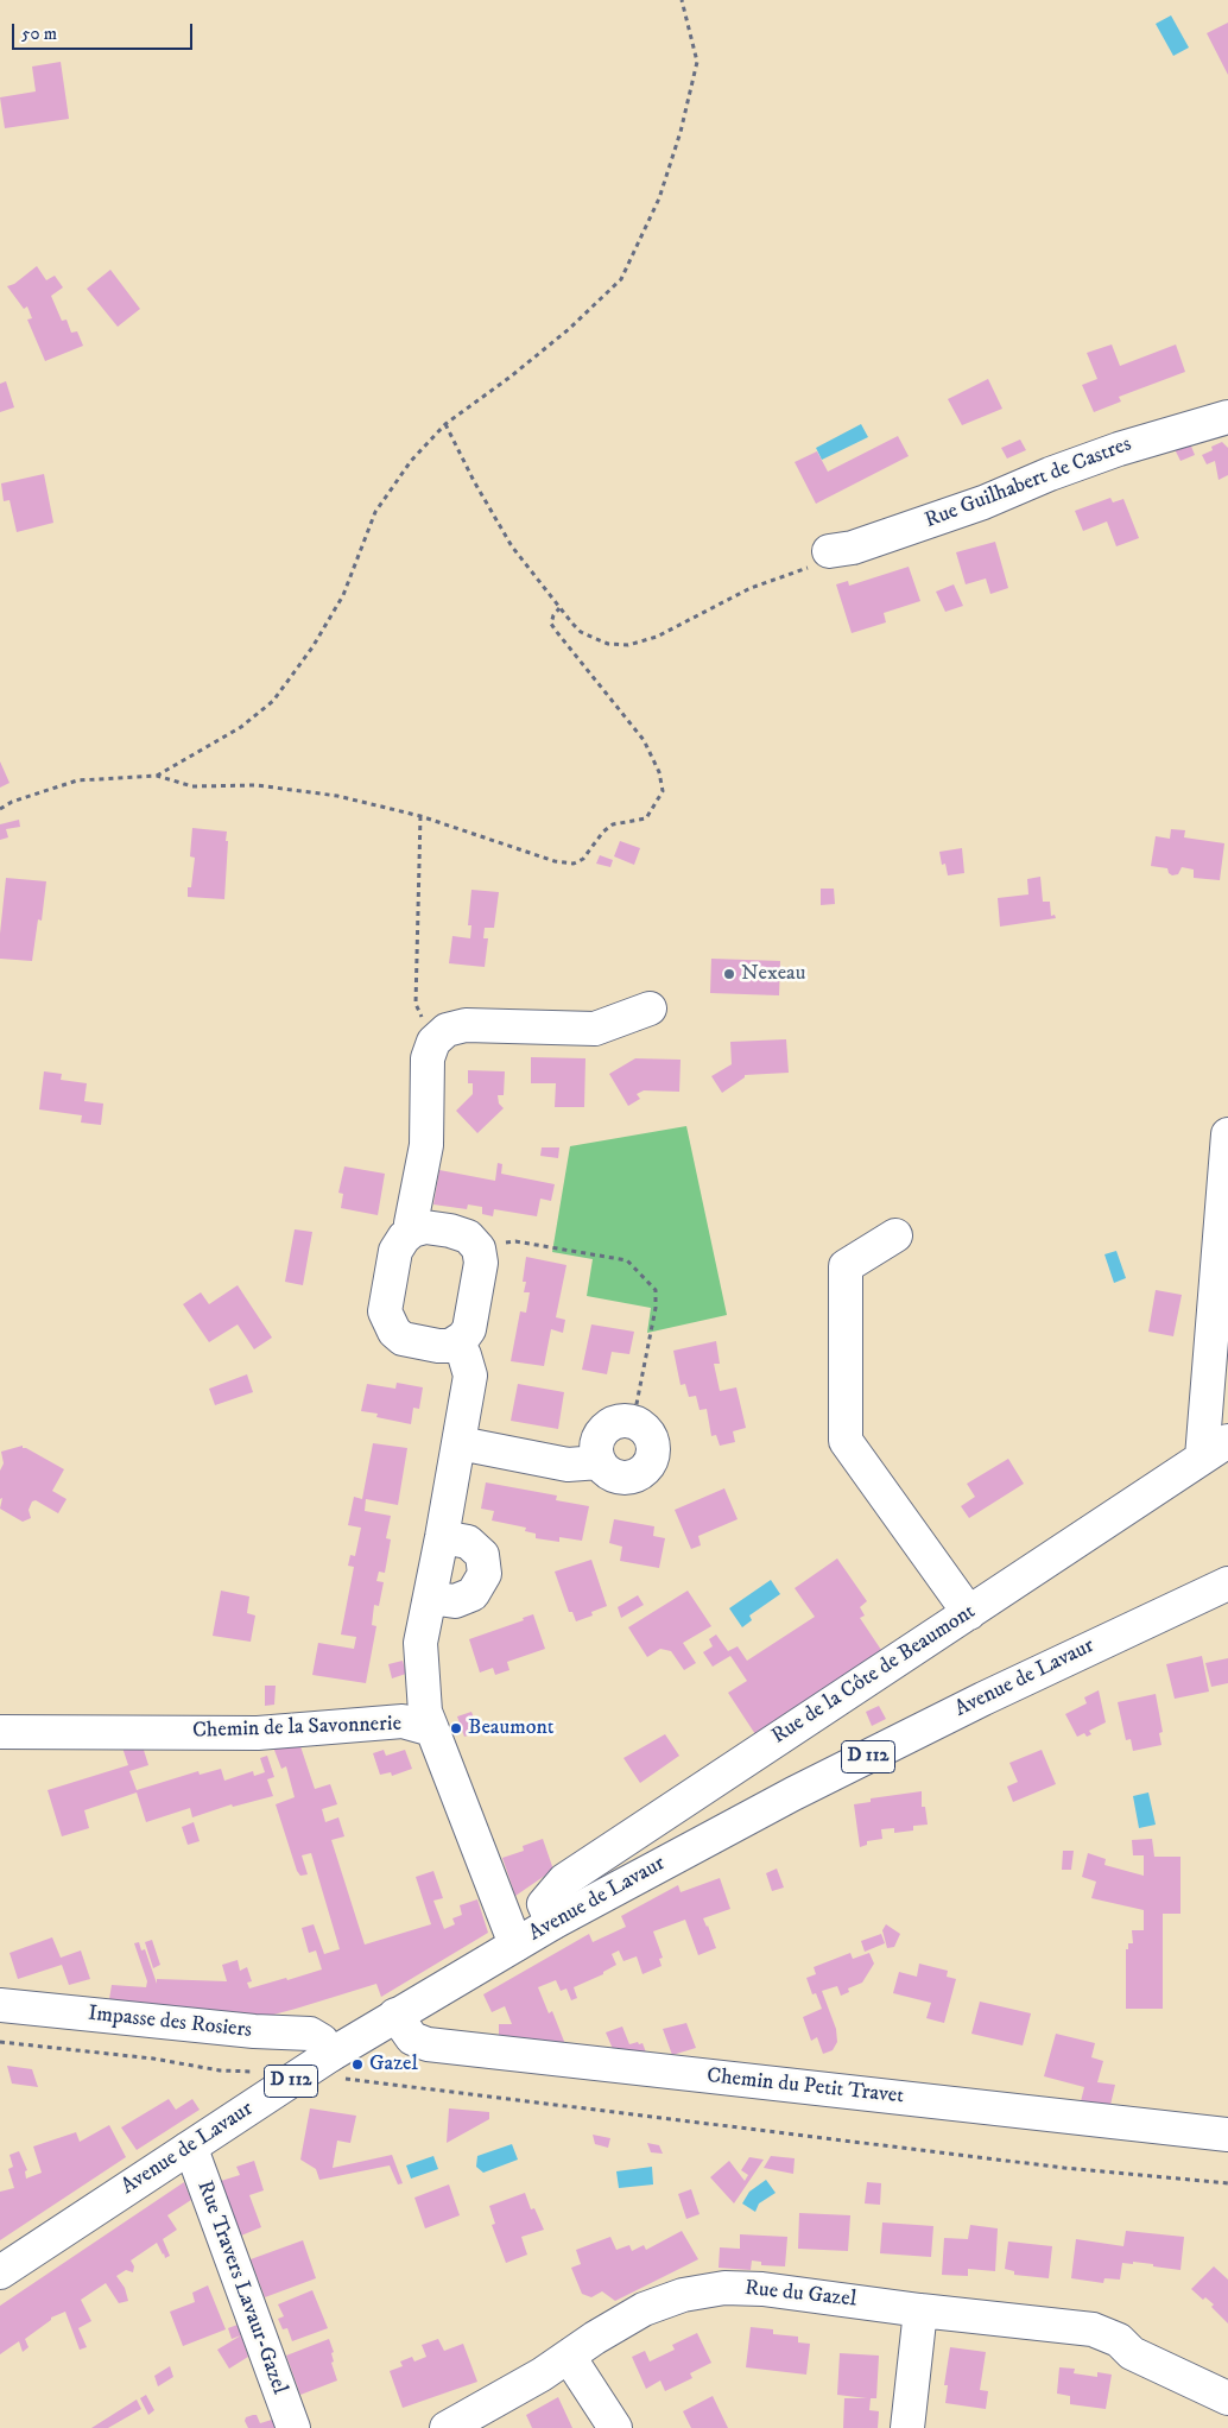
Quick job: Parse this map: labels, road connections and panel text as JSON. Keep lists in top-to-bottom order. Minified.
{"streets":{"street":["Rue Guilhabert de Castres","Rue de la Côte de Beaumont","Avenue de Lavaur","Chemin de la Savonnerie","D 112","Impasse des Rosiers","Chemin du Petit Travet","Rue Travers Lavaur-Gazel","Rue du Gazel"]},"crossings":[["Rue de la Côte de Beaumont","Avenue de Lavaur"],["Avenue de Lavaur","Chemin de la Savonnerie"],["Avenue de Lavaur","Impasse des Rosiers"],["Avenue de Lavaur","Chemin du Petit Travet"],["Avenue de Lavaur","Rue Travers Lavaur-Gazel"]],"places":["Nexeau","Beaumont","Gazel"],"scale_bar":"50 m"}
